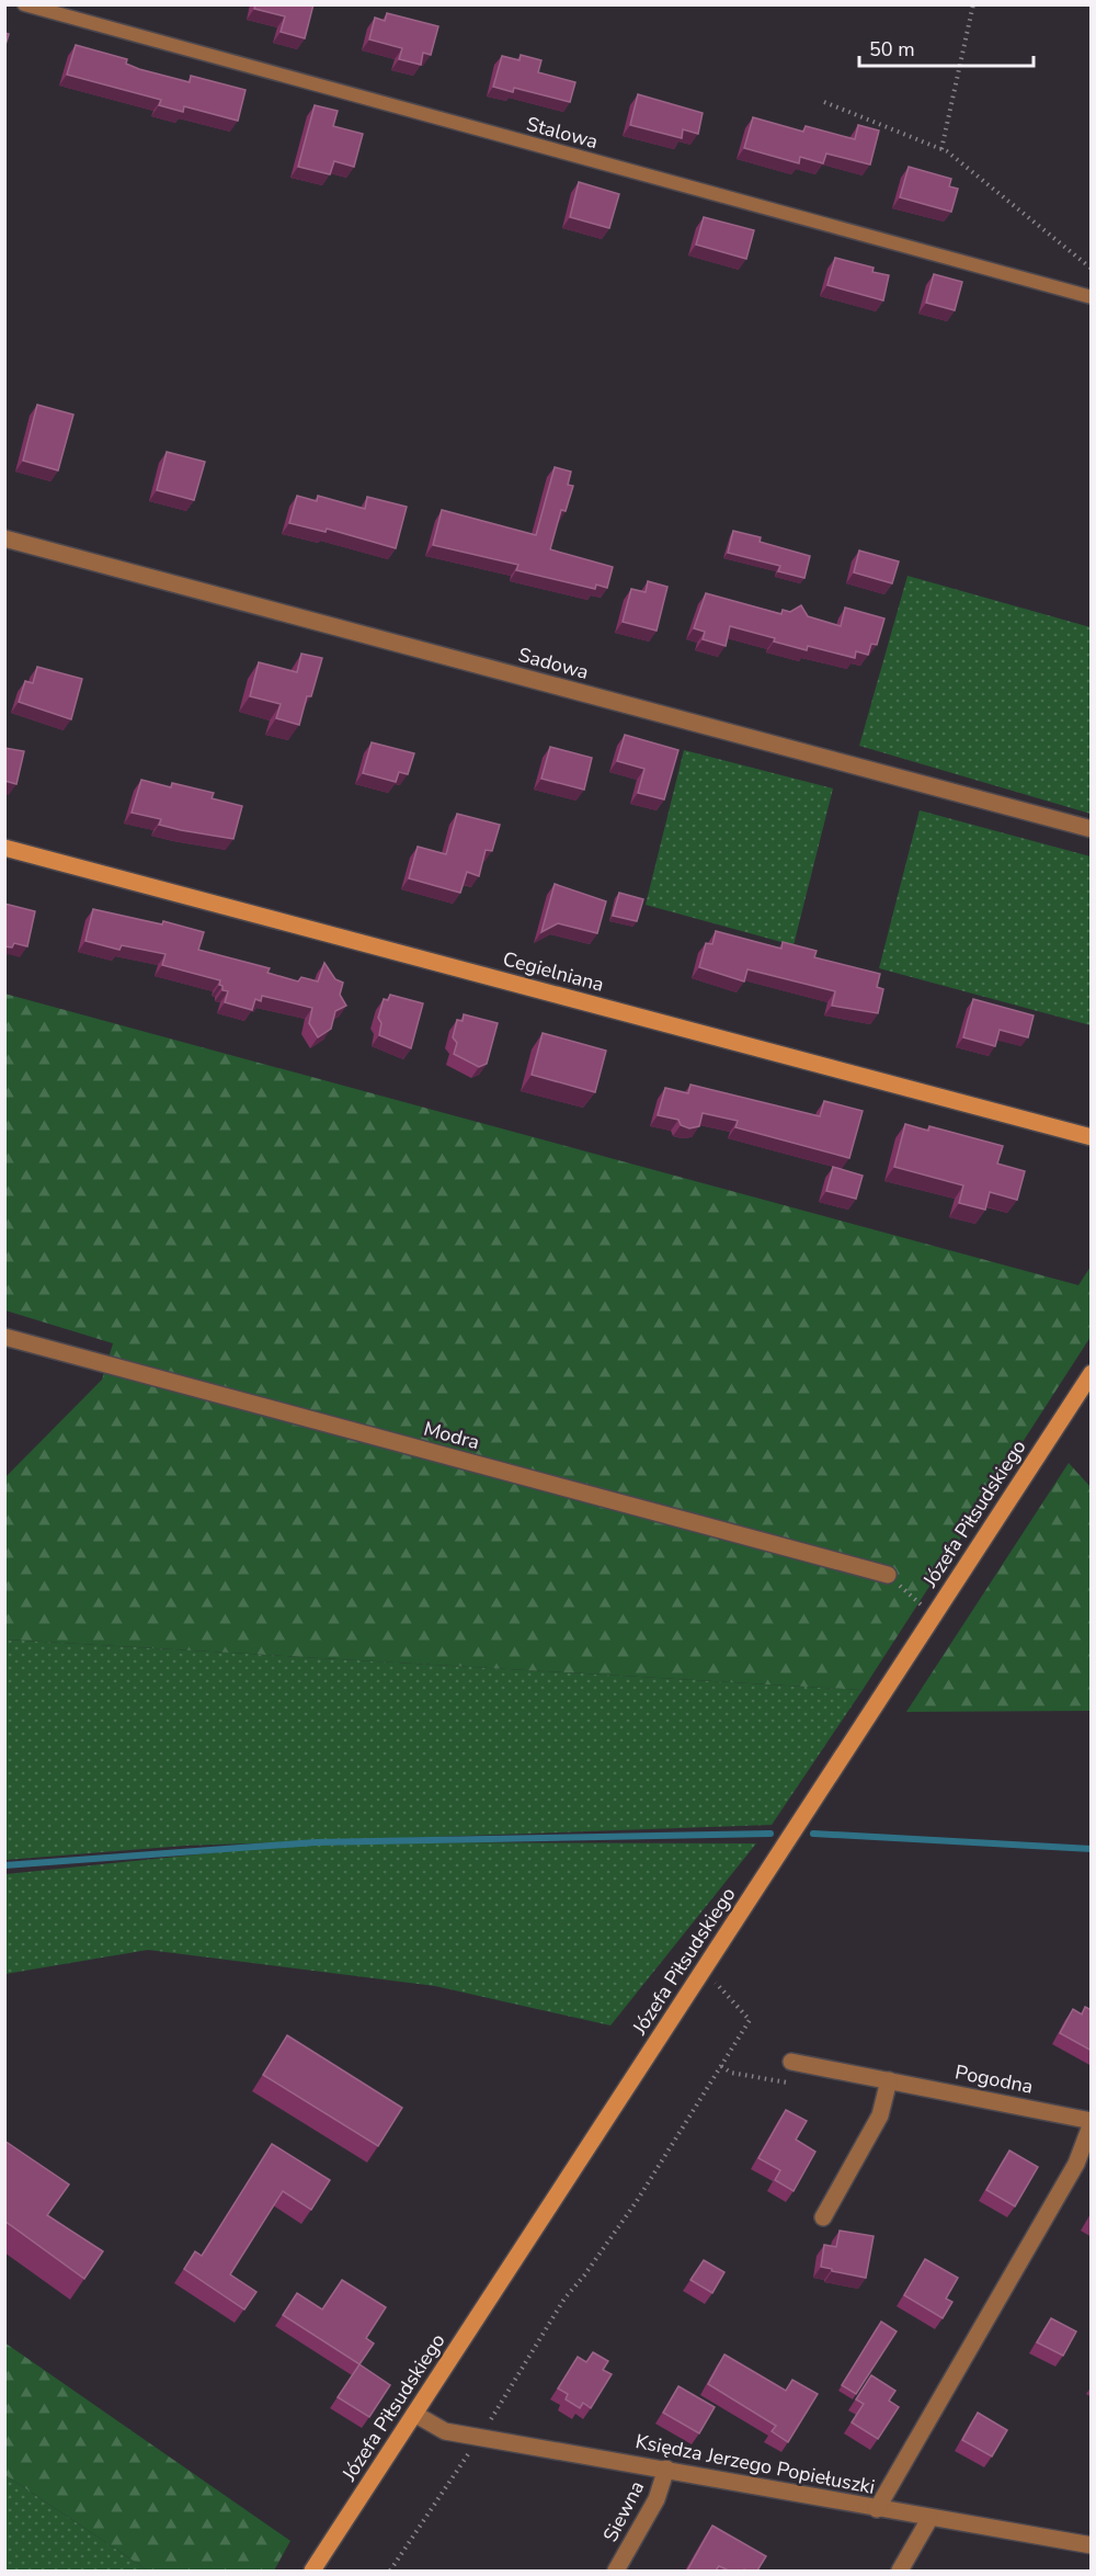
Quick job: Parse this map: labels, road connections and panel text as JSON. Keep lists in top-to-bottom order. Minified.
{"streets":{"main road":["Cegielniana","Józefa Piłsudskiego"],"street":["Sadowa","Modra","Pogodna","Księdza Jerzego Popiełuszki","Siewna"],"lane":["Stalowa"]},"crossings":[["Józefa Piłsudskiego","Księdza Jerzego Popiełuszki"],["Księdza Jerzego Popiełuszki","Siewna"]],"scale_bar":"50 m"}
